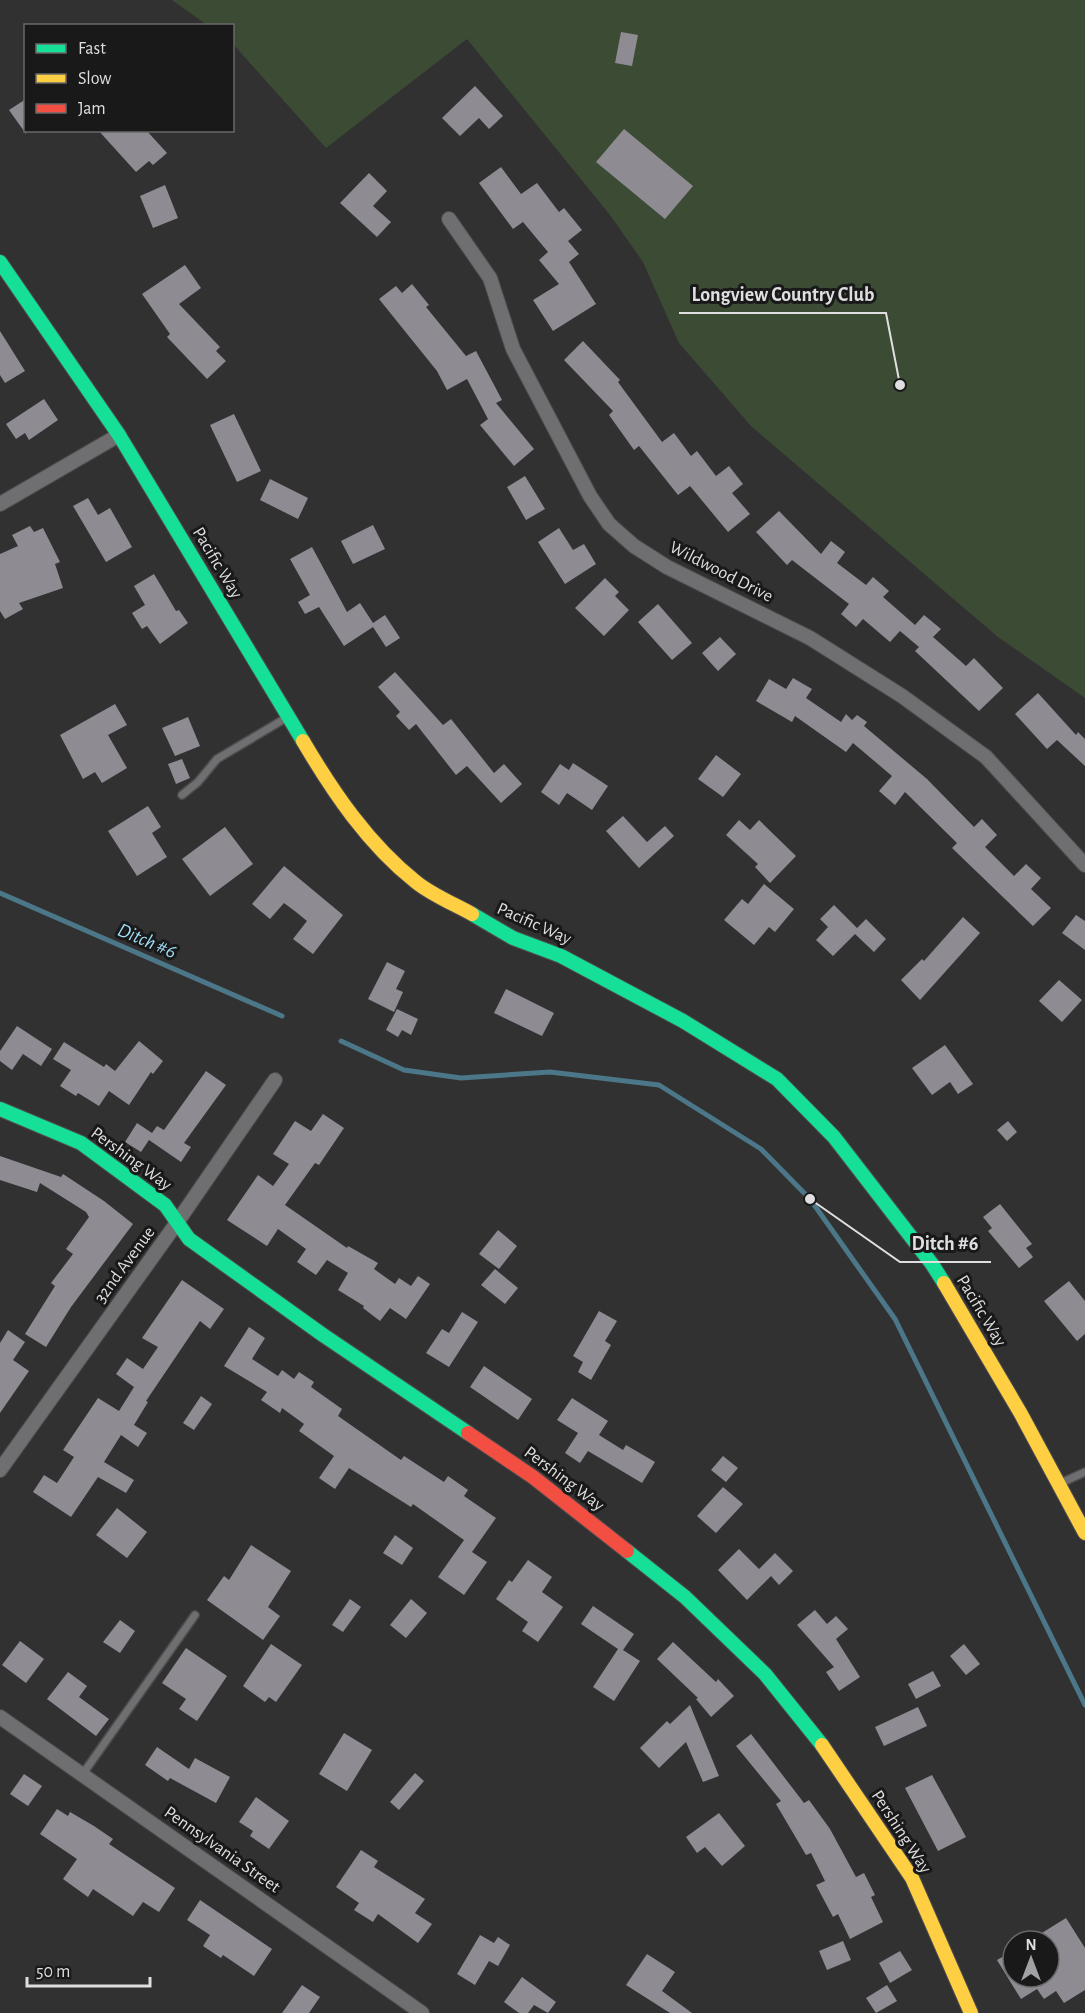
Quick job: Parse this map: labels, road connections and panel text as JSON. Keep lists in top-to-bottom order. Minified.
{"streets":{"main road":["Pacific Way","Pershing Way"],"street":["Wildwood Drive","32nd Avenue","Pennsylvania Street"]},"crossings":[["Pershing Way","32nd Avenue"]],"water":["Ditch #6"],"places":["Longview Country Club","Ditch #6"],"legend":["Fast","Slow","Jam"],"scale_bar":"50 m","north":"top"}
